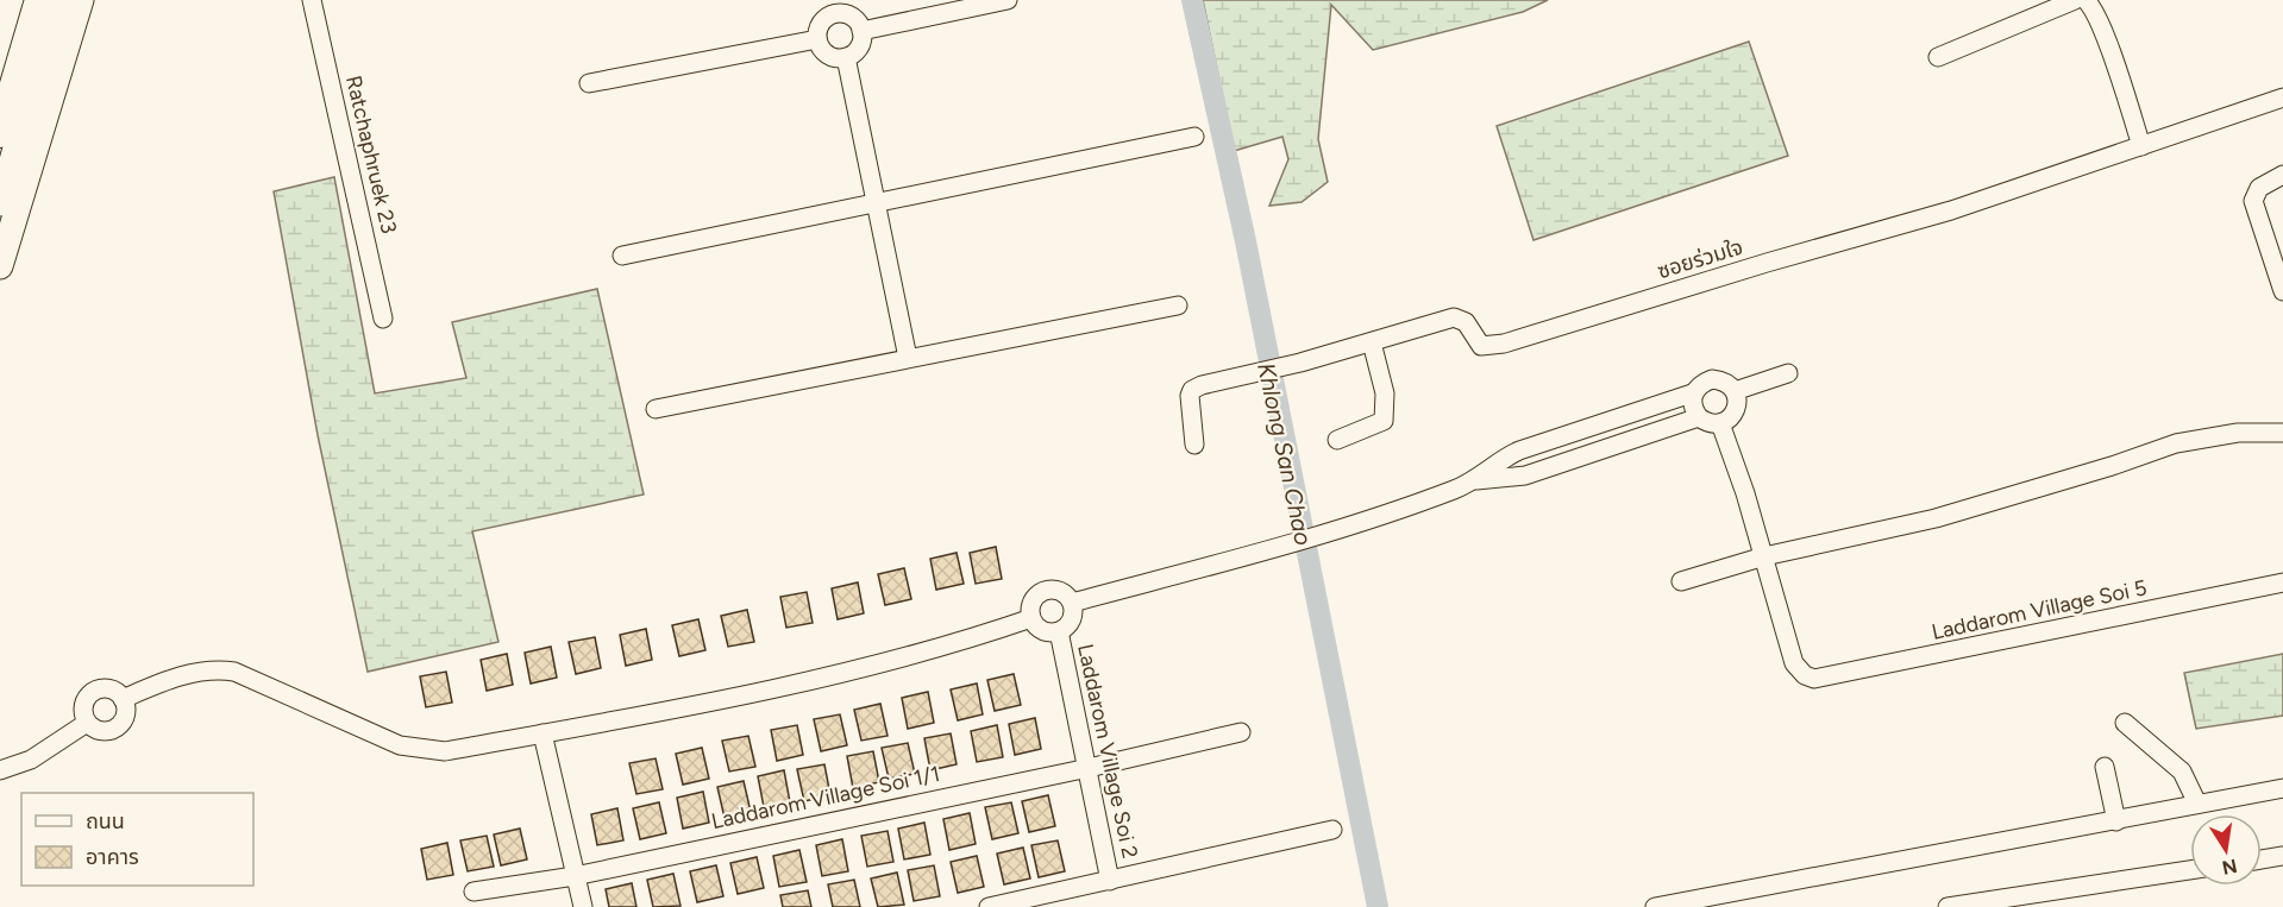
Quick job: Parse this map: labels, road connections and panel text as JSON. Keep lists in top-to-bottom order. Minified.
{"streets":{"street":["Ratchaphruek 23","ซอยร่วมใจ","Laddarom Village Soi 5","Laddarom Village Soi 2","Laddarom Village Soi 1/1"]},"crossings":[["Laddarom Village Soi 2","Laddarom Village Soi 1/1"]],"water":["Khlong San Chao"],"legend":["ถนน","อาคาร"],"north":"bottom"}
